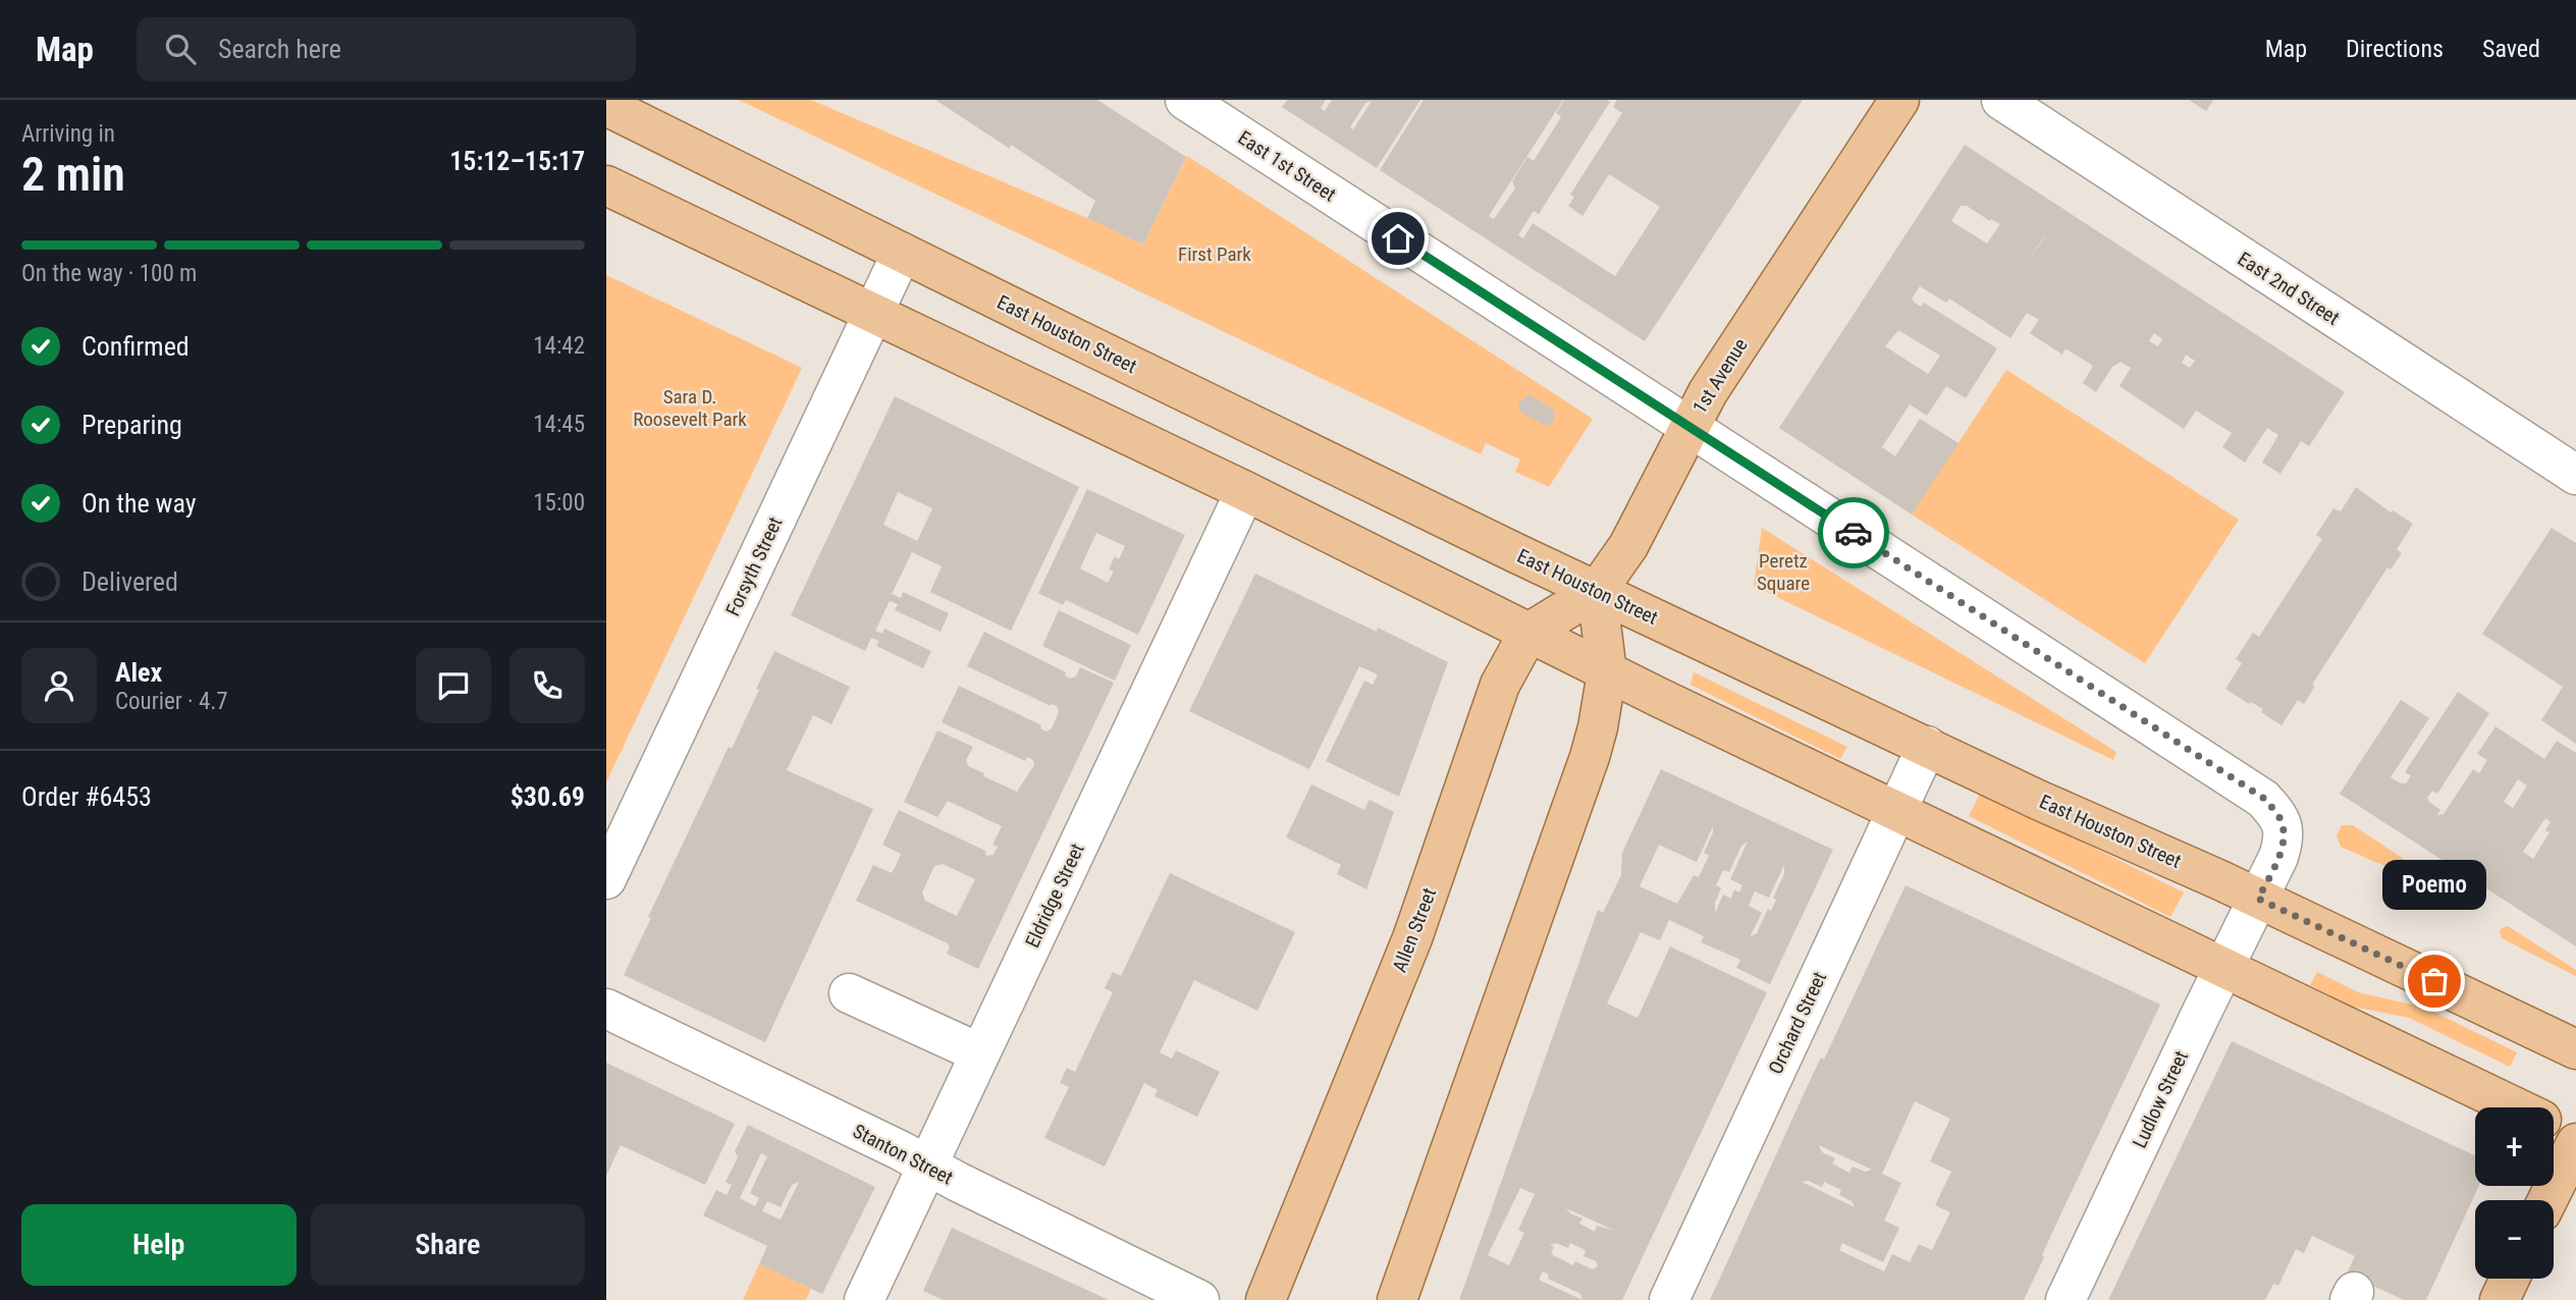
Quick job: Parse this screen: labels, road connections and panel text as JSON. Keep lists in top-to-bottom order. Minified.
{"streets":{"main road":["East Houston Street","1st Avenue","Allen Street"],"street":["East 1st Street","East 2nd Street","Forsyth Street","Eldridge Street","Orchard Street","Ludlow Street","Stanton Street"]},"crossings":[["East 1st Street","East Houston Street"],["East 1st Street","1st Avenue"],["East 1st Street","Ludlow Street"],["East Houston Street","1st Avenue"],["East Houston Street","Forsyth Street"],["East Houston Street","Allen Street"],["East Houston Street","Orchard Street"],["East Houston Street","Ludlow Street"],["1st Avenue","Allen Street"],["Eldridge Street","Stanton Street"]],"parks":["First Park","Sara D. Roosevelt Park","Peretz Square"],"places":["Poemo"],"page":{"header":"Map","search":"Search here","nav":["Map","Directions","Saved"],"heading":["2 min","Arriving in","15:12–15:17"],"panel":["Alex","Courier · 4.7","Order #6453","$30.69"],"bar":"On the way · 100 m","list":[["Confirmed","14:42"],["Preparing","14:45"],["On the way","15:00"],"Delivered"],"bubble":"Poemo","map_buttons":["+","−"],"buttons":["Help","Share"]}}
